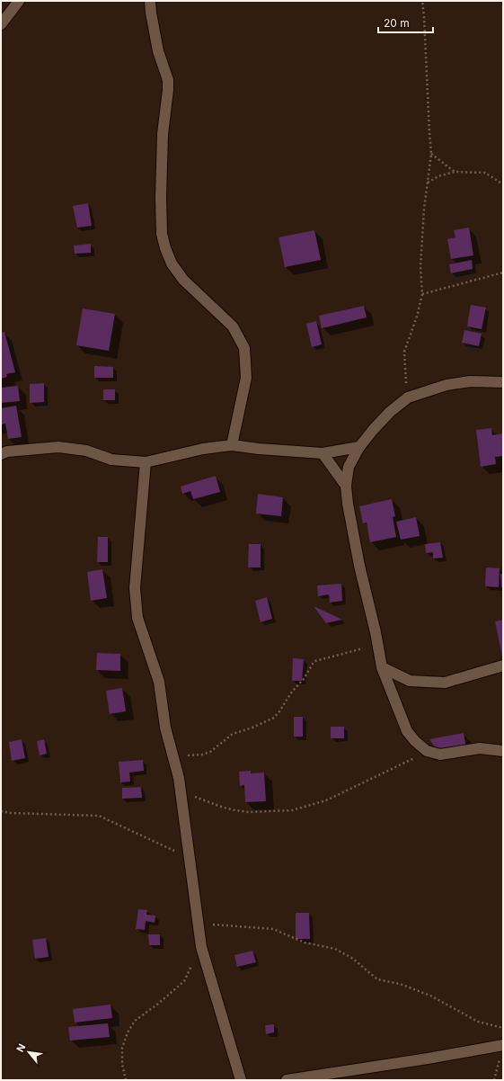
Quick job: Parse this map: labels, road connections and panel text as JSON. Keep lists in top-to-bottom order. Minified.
{"scale_bar":"20 m","north":"top left"}
